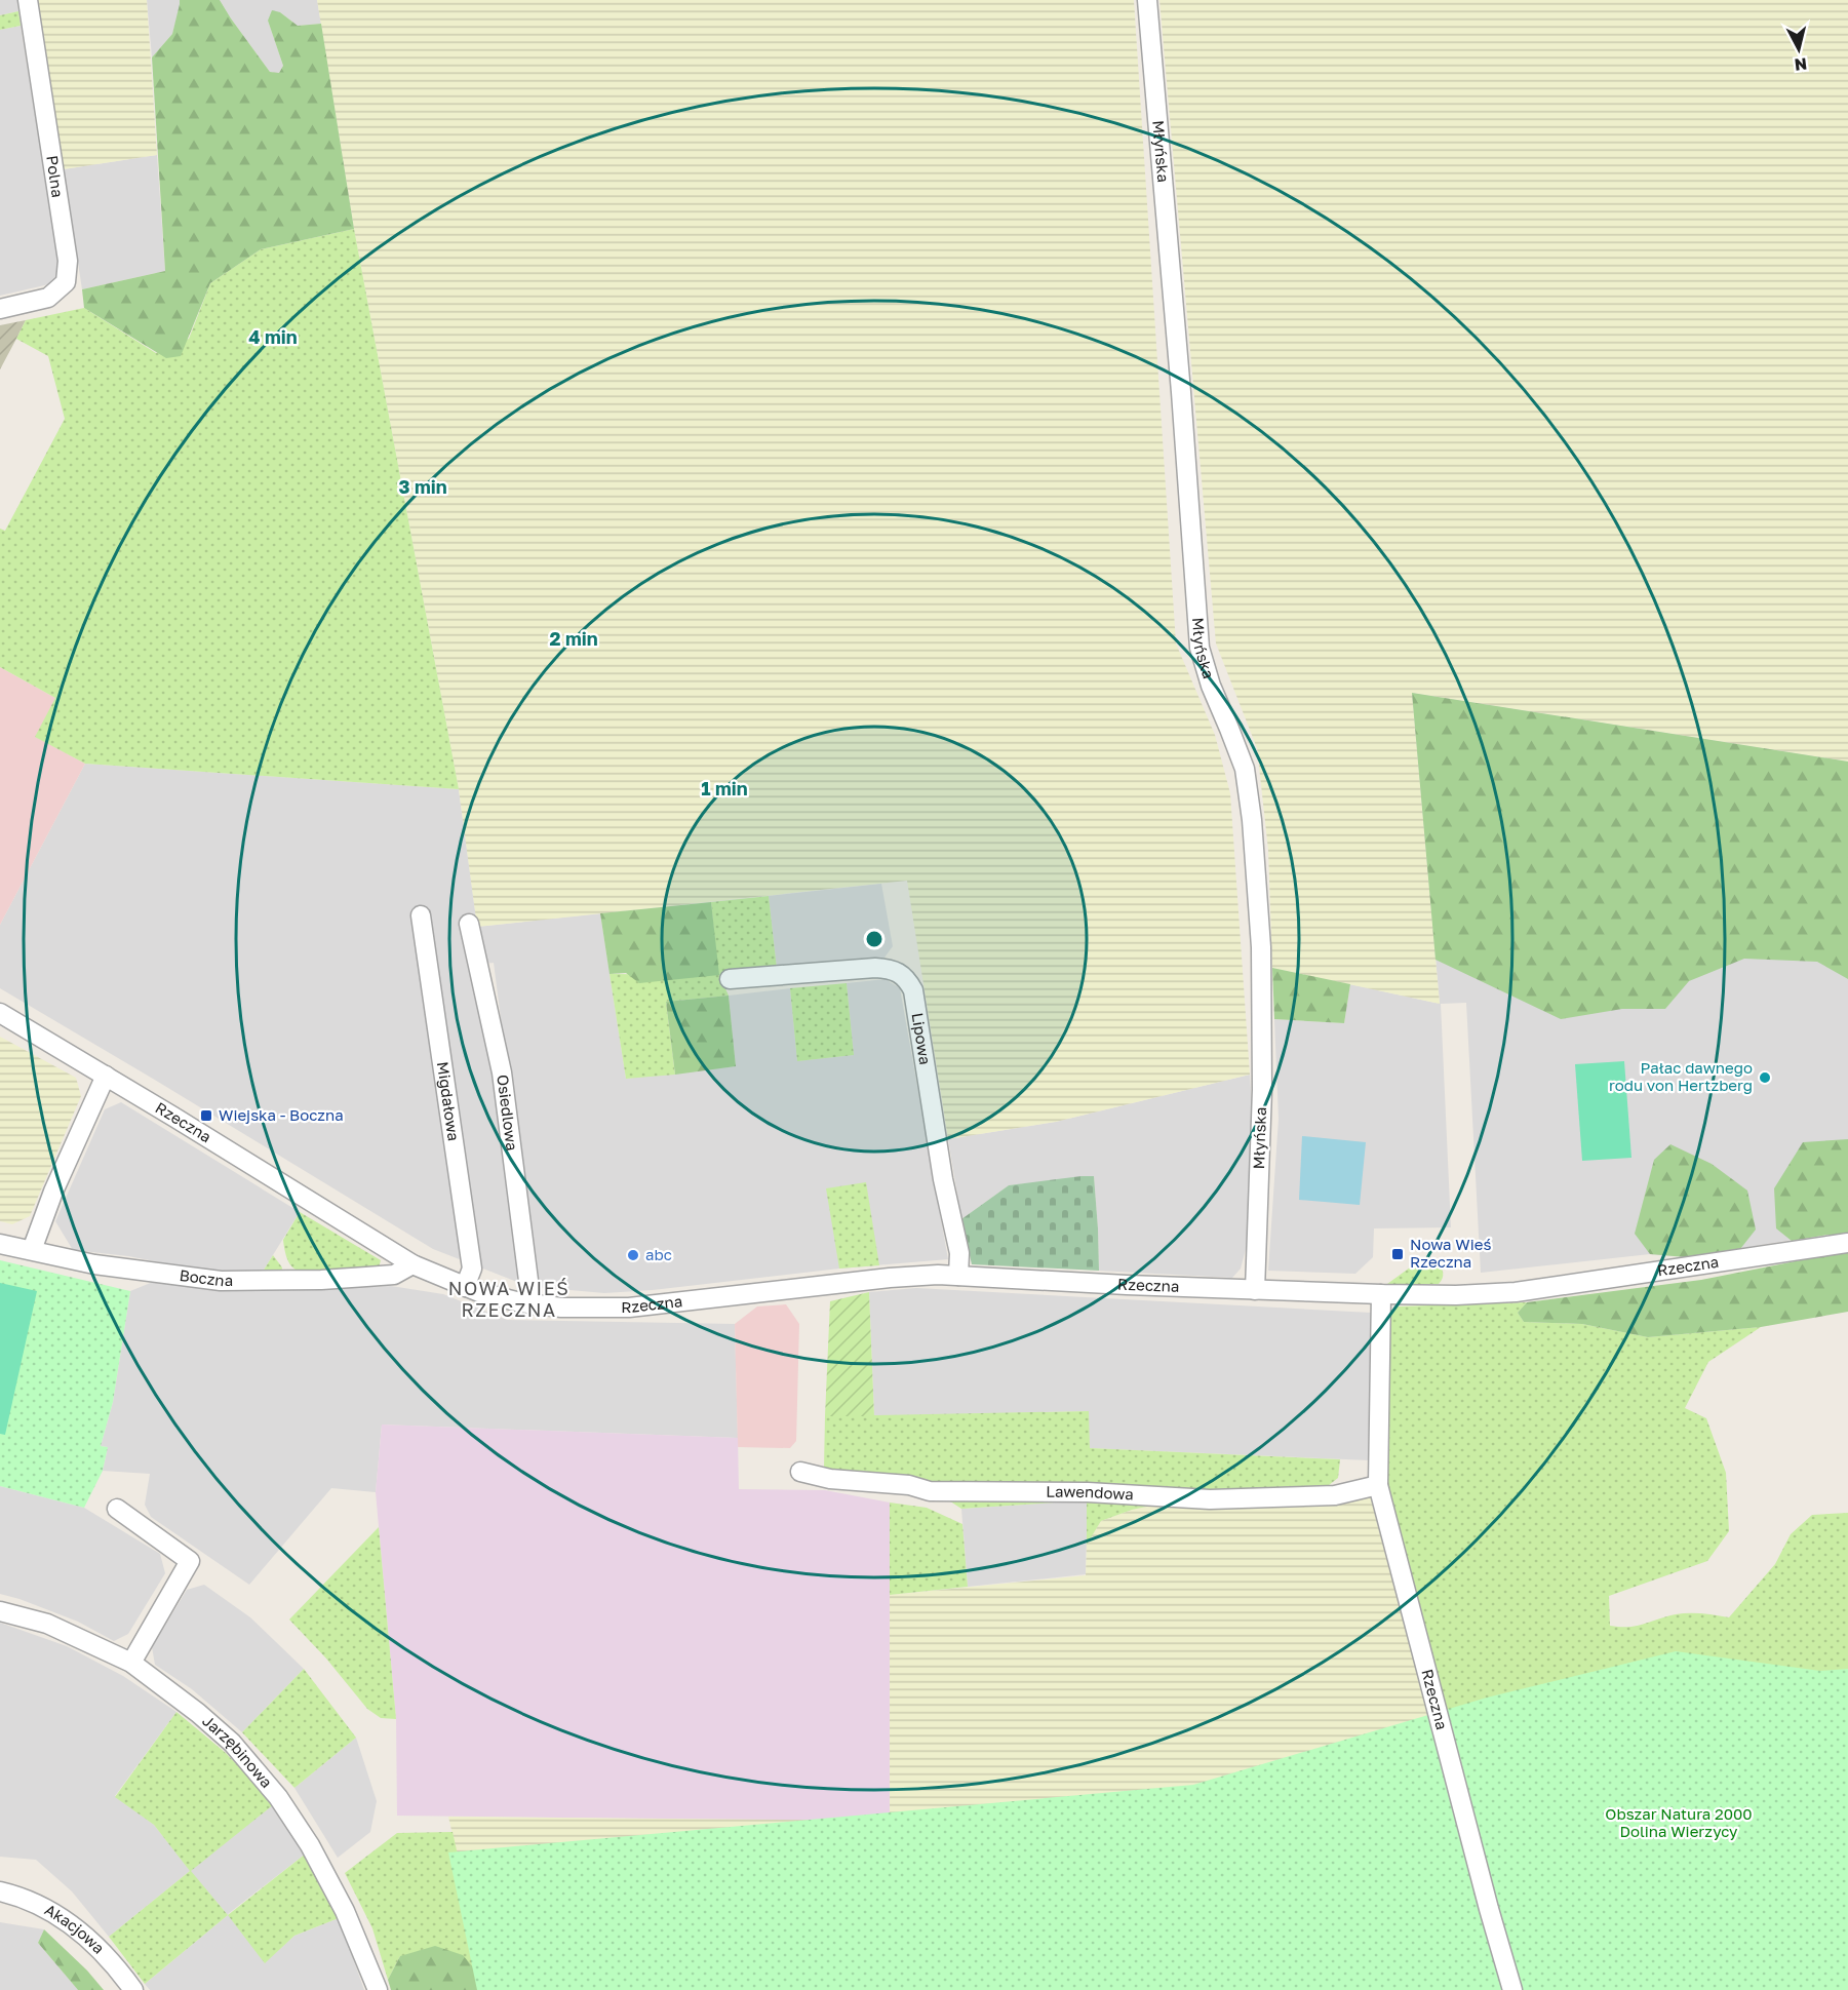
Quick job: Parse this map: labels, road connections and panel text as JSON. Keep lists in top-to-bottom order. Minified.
{"streets":{"street":["Młyńska","Polna","Lipowa","Migdałowa","Osiedlowa","Rzeczna","Boczna","Lawendowa","Jarzębinowa","Akacjowa"]},"crossings":[["Młyńska","Rzeczna"],["Lipowa","Rzeczna"],["Migdałowa","Rzeczna"],["Osiedlowa","Rzeczna"],["Rzeczna","Boczna"],["Rzeczna","Lawendowa"]],"districts":["NOWA WIEŚ RZECZNA"],"parks":["Obszar Natura 2000 Dolina Wierzycy"],"places":{"other":["Pałac dawnego rodu von Hertzberg","abc"],"transit":["Wiejska - Boczna","Nowa Wieś Rzeczna"]},"north":"bottom","rings":["4 min","3 min","2 min","1 min"]}
